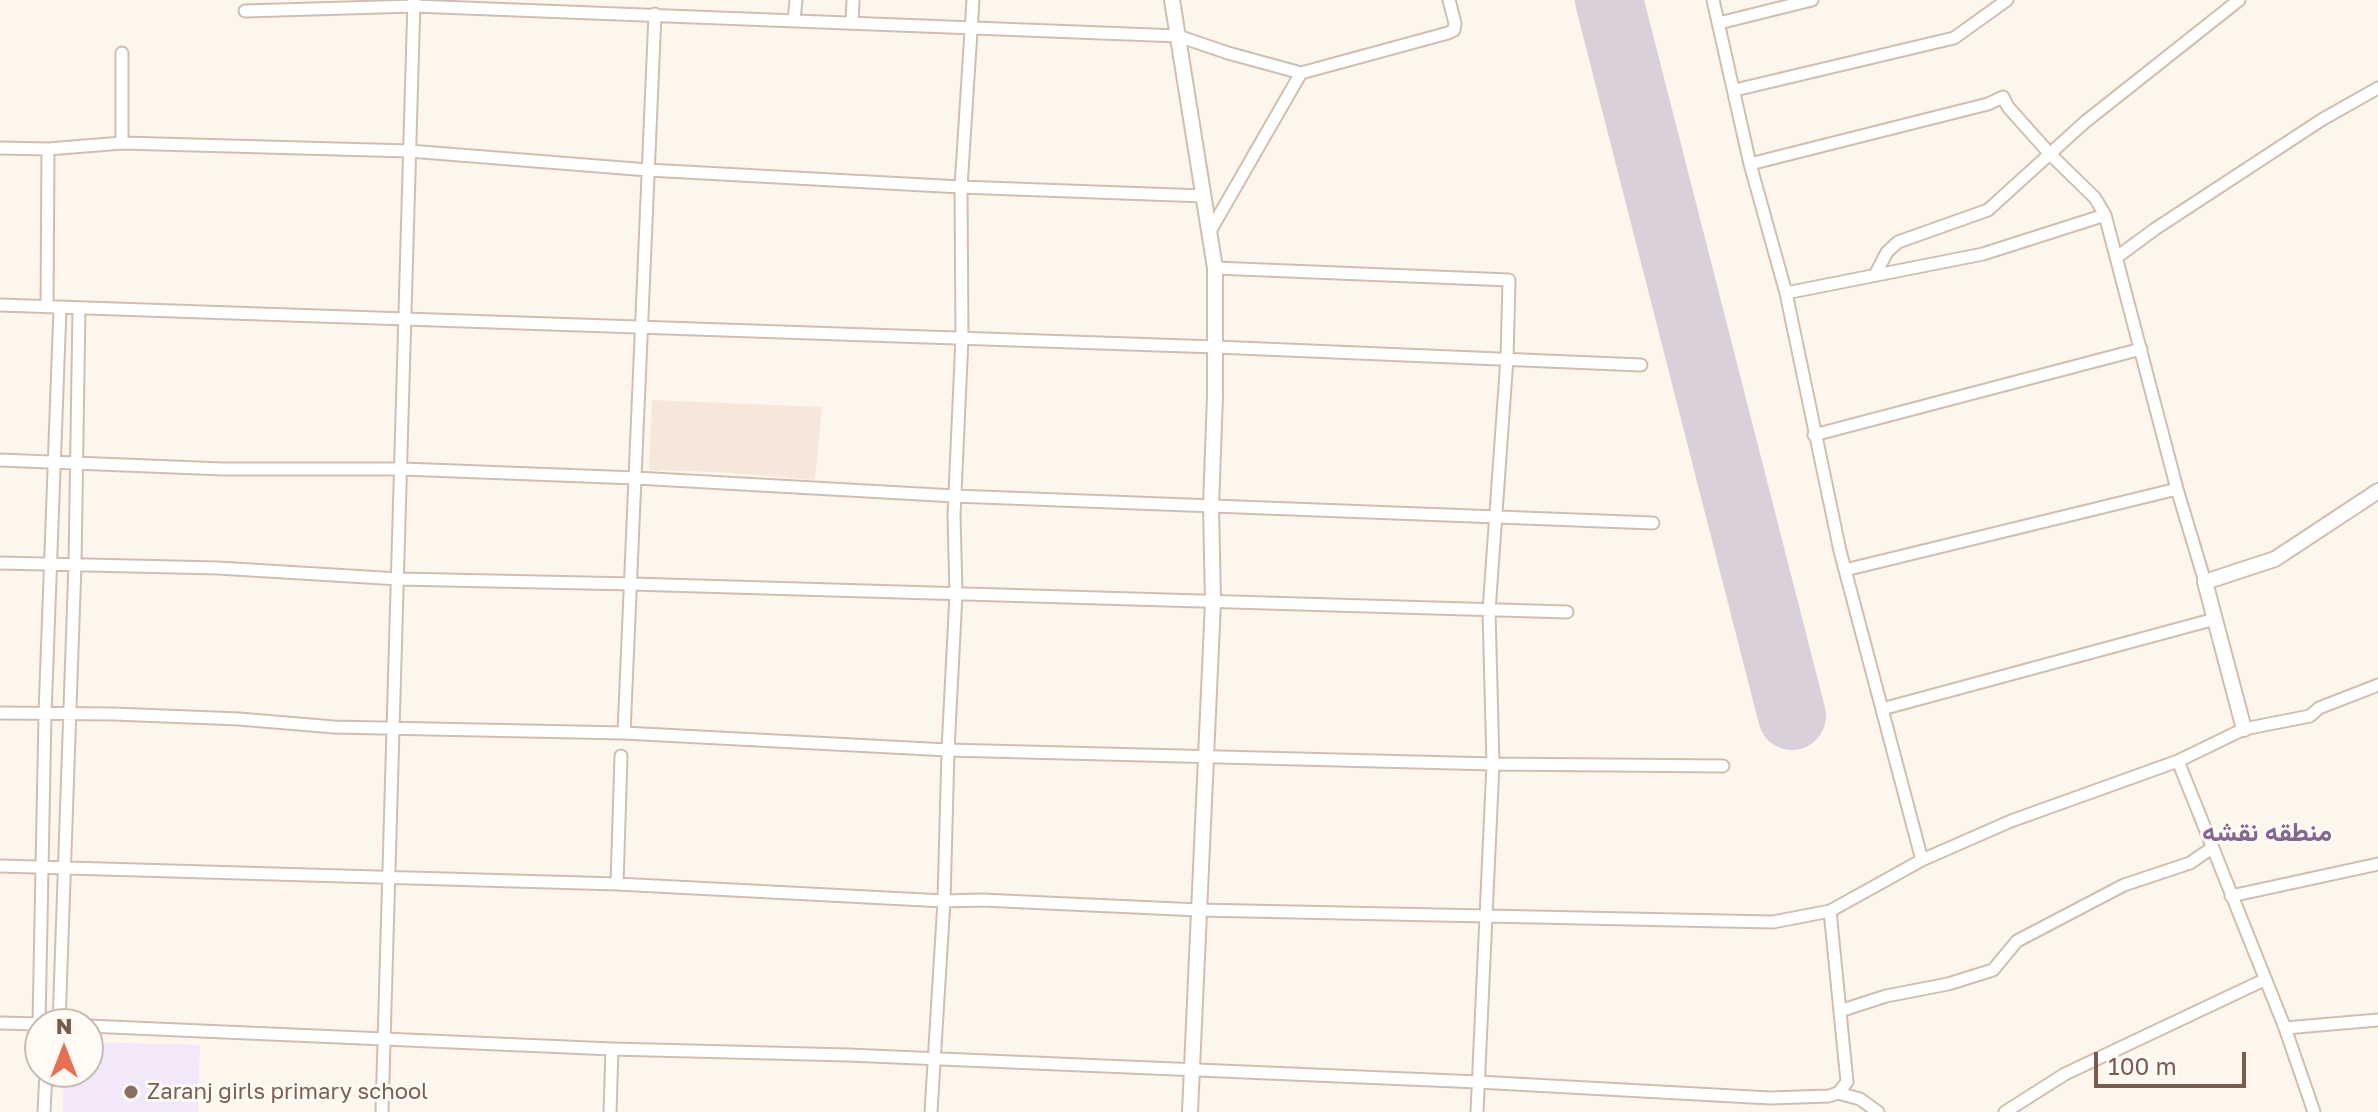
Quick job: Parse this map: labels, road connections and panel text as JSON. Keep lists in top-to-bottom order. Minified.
{"districts":["منطقه نقشه"],"places":["Zaranj girls primary school"],"scale_bar":"100 m","north":"top"}
